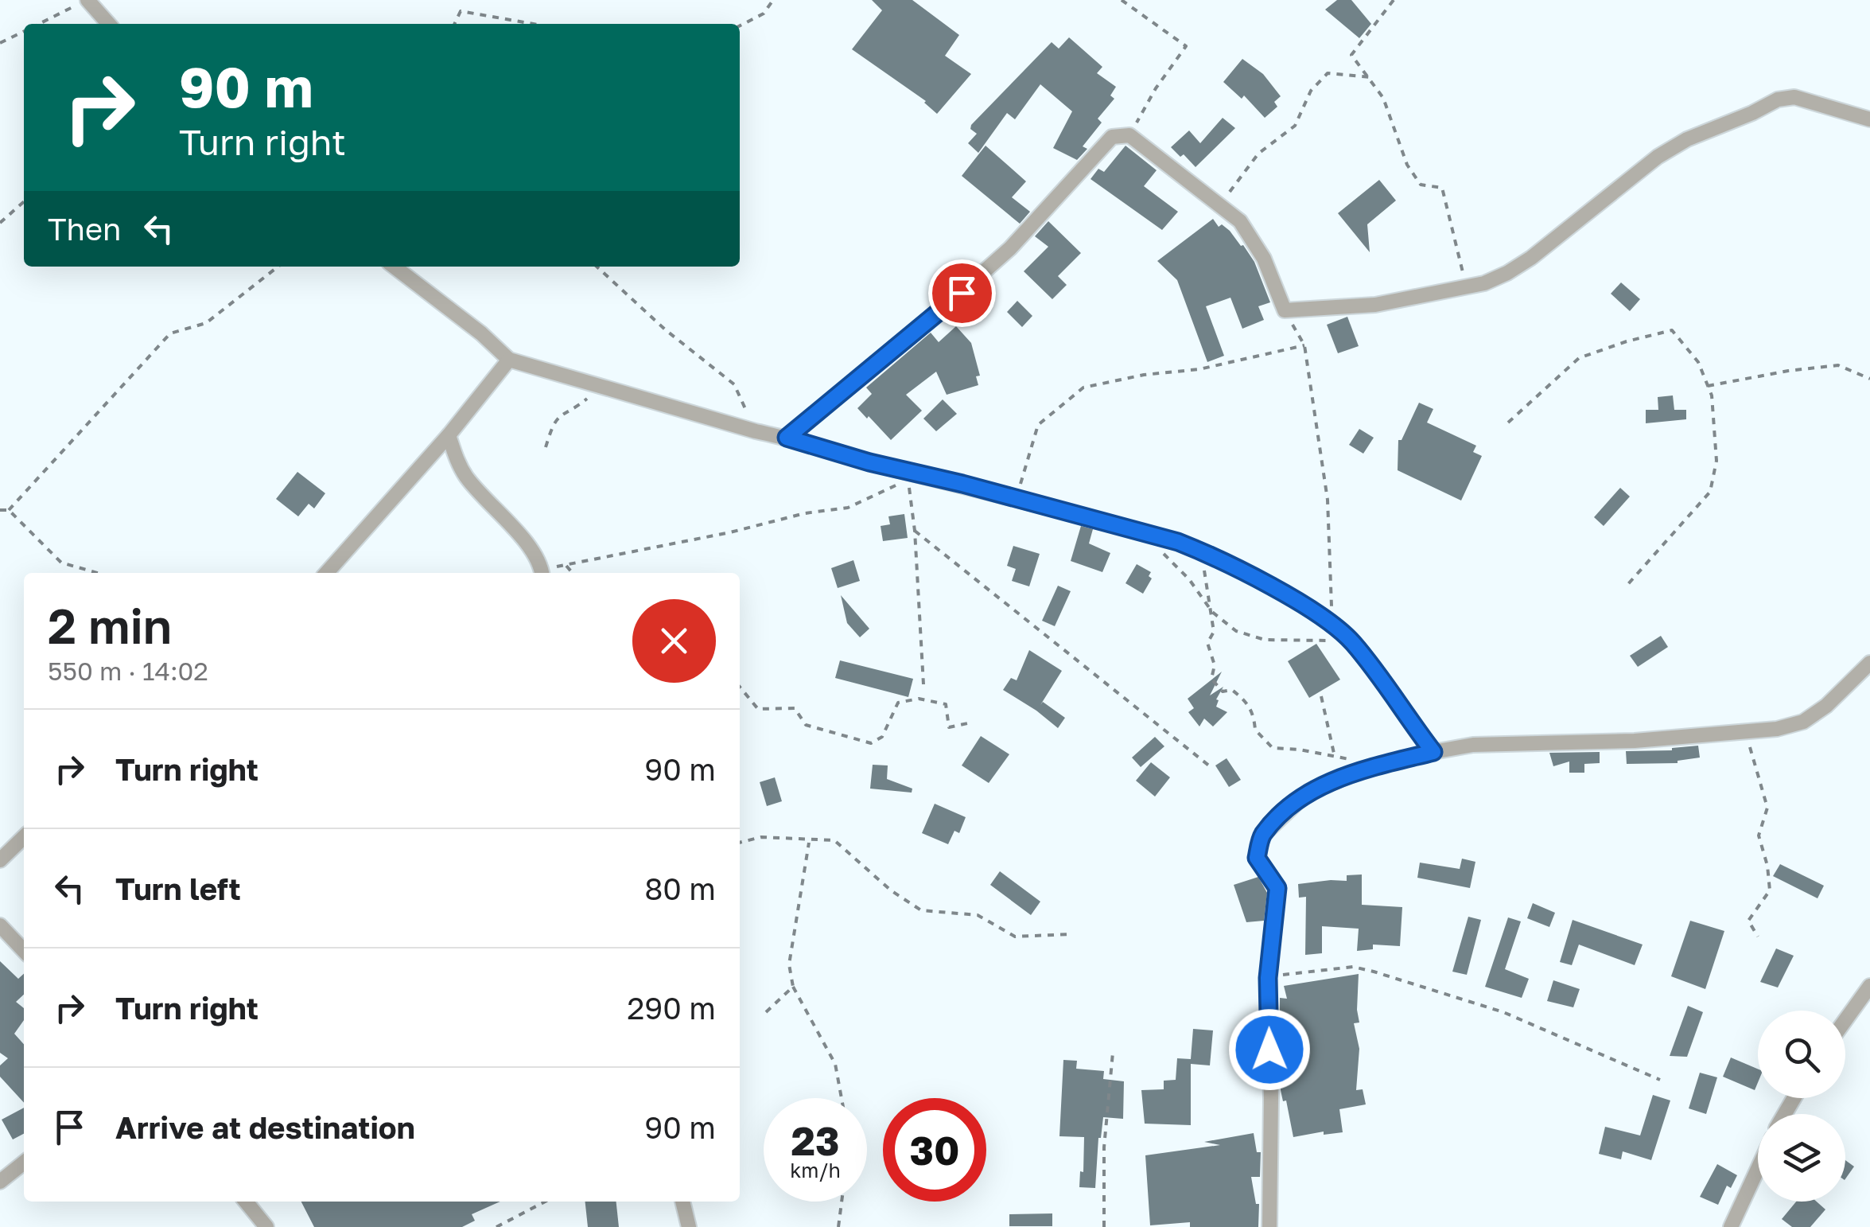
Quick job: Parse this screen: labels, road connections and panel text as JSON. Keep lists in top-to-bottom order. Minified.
{"page":{"turn":["90 m","Turn right"],"then":"Then","heading":["2 min","550 m · 14:02"],"list":[{"name":"Turn right","value":"90 m"},{"name":"Turn left","value":"80 m"},{"name":"Turn right","value":"290 m"},{"name":"Arrive at destination","value":"90 m"}],"speed":"23 km/h","limit":"30"}}
